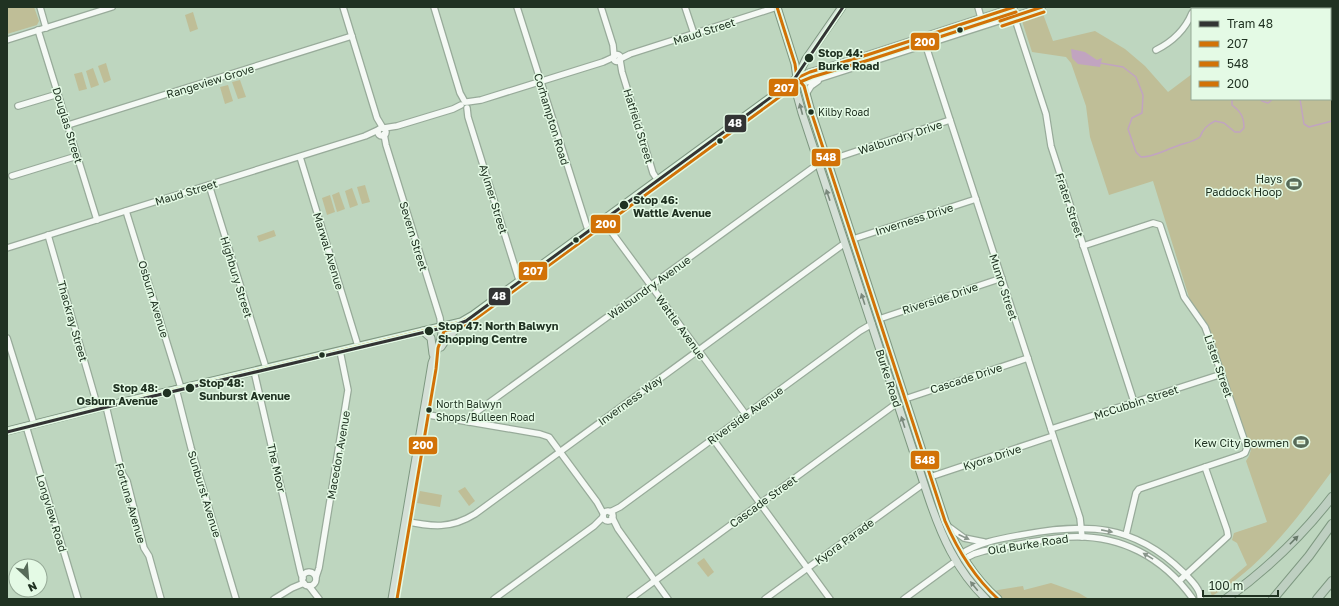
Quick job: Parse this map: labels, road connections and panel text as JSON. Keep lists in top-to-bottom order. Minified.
{"streets":{"main road":["Burke Road"],"street":["Maud Street","Rangeview Grove","Corhampton Road","Douglas Street","Hatfield Street","Walbundry Drive","Aylmer Street","Frater Street","Inverness Drive","Severn Street","Marwal Avenue","Highbury Street","Walbundry Avenue","Munro Street","Riverside Drive","Osburn Avenue","Thackray Street","Wattle Avenue","Lister Street","Cascade Drive","Inverness Way","McCubbin Street","Riverside Avenue","Macedon Avenue","Kyora Drive","The Moor","Sunburst Avenue","Cascade Street","Fortuna Avenue","Longview Road","Kyora Parade","Old Burke Road"]},"crossings":[["Maud Street","Corhampton Road"],["Maud Street","Douglas Street"],["Maud Street","Hatfield Street"],["Maud Street","Aylmer Street"],["Maud Street","Severn Street"],["Maud Street","Marwal Avenue"],["Maud Street","Highbury Street"],["Maud Street","Osburn Avenue"],["Maud Street","Thackray Street"],["Maud Street","Burke Road"],["Rangeview Grove","Douglas Street"],["Rangeview Grove","Severn Street"],["Walbundry Drive","Munro Street"],["Walbundry Drive","Burke Road"],["Frater Street","Lister Street"],["Frater Street","McCubbin Street"],["Inverness Drive","Munro Street"],["Inverness Drive","Burke Road"],["Walbundry Avenue","Wattle Avenue"],["Walbundry Avenue","Burke Road"],["Munro Street","Riverside Drive"],["Munro Street","Cascade Drive"],["Munro Street","McCubbin Street"],["Munro Street","Kyora Drive"],["Munro Street","Old Burke Road"],["Riverside Drive","Burke Road"],["Osburn Avenue","Sunburst Avenue"],["Wattle Avenue","Inverness Way"],["Wattle Avenue","Riverside Avenue"],["Lister Street","McCubbin Street"],["Burke Road","Cascade Drive"],["Burke Road","Inverness Way"],["Burke Road","Riverside Avenue"],["Burke Road","Kyora Drive"],["Burke Road","Cascade Street"],["Burke Road","Kyora Parade"],["Burke Road","Old Burke Road"],["Macedon Avenue","The Moor"]],"places":{"other":["Stop 44: Burke Road","Kilby Road","Stop 46: Wattle Avenue","Stop 47: North Balwyn Shopping Centre","Stop 48: Sunburst Avenue","Stop 48: Osburn Avenue","North Balwyn Shops/Bulleen Road"],"sports":["Hays Paddock Hoop","Kew City Bowmen"]},"lines":["tram line 48","transit line 207","transit line 548","transit line 200"],"legend":["Tram 48","207","548","200"],"scale_bar":"100 m","north":"bottom right"}
